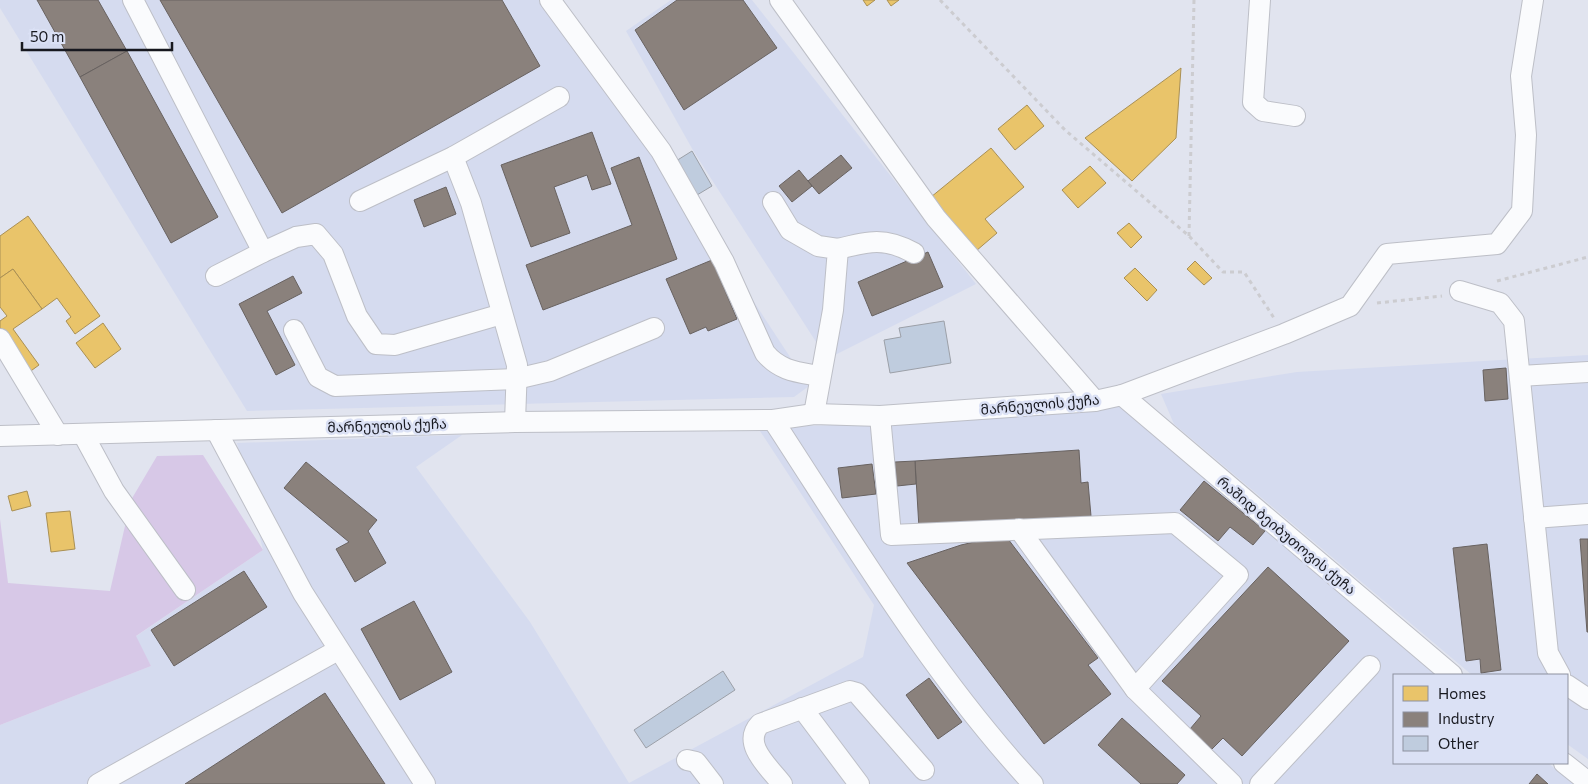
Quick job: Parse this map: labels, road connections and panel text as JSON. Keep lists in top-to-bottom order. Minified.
{"streets":{"street":["მარნეულის ქუჩა","რაშიდ ბეიბუთოვის ქუჩა"]},"crossings":[["მარნეულის ქუჩა","რაშიდ ბეიბუთოვის ქუჩა"]],"legend":["Homes","Industry","Other"],"scale_bar":"50 m"}
